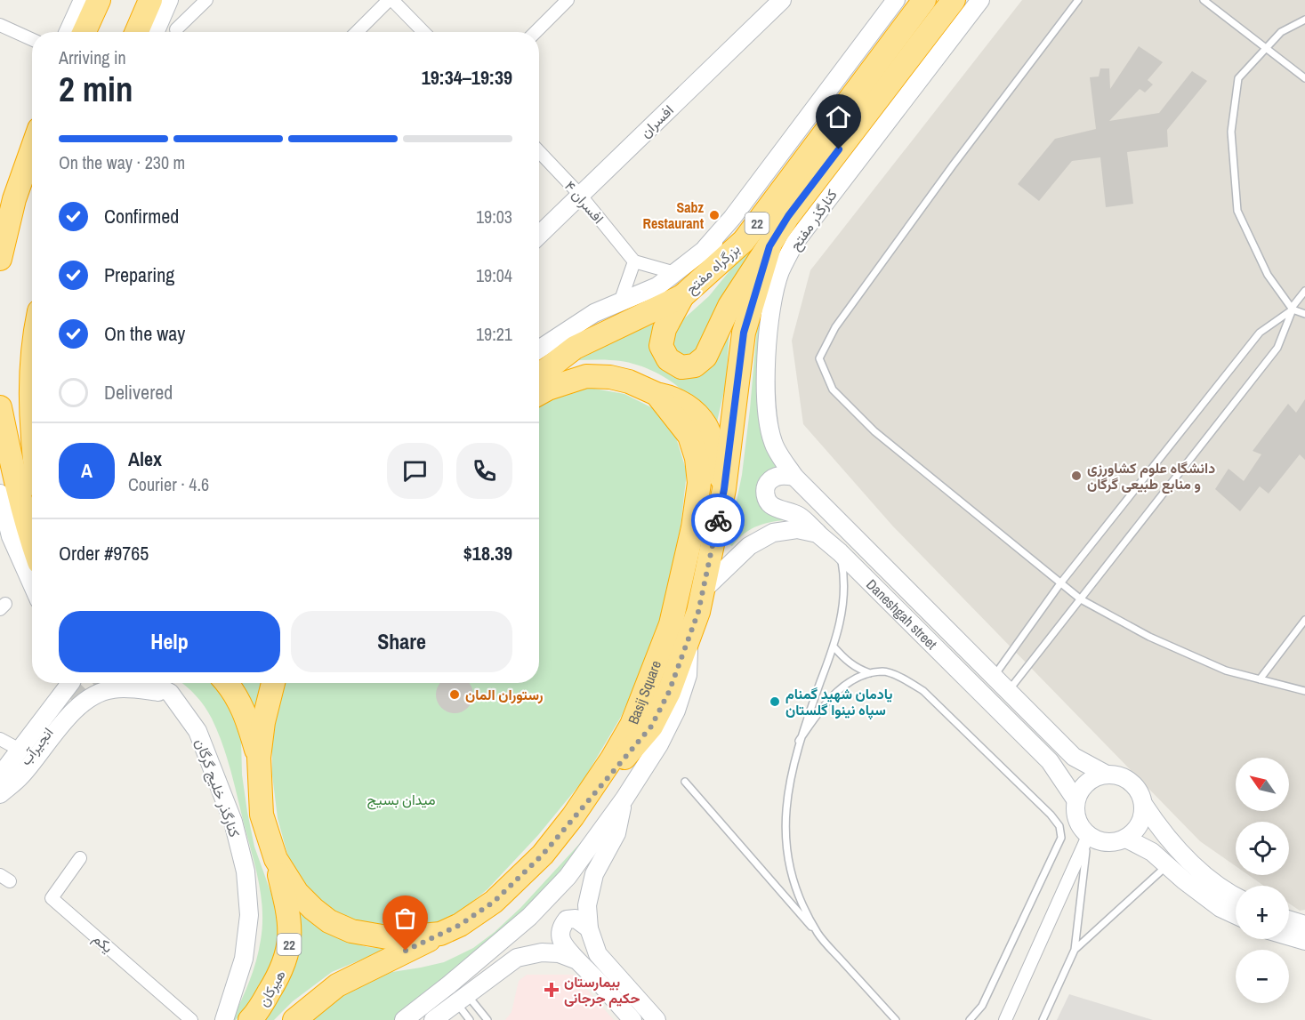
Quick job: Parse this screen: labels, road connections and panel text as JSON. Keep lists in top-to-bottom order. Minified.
{"streets":{"highway":["22","بزرگراه مفتح","Basij Square","هیرکان"],"main road":["افسران","کنارگذر مفتح","Daneshgah street","انجیرآب","کنارگذر خلیج گرگان"],"street":["افسران ۴","یکم"]},"crossings":[["افسران","افسران ۴"],["کنارگذر مفتح","Daneshgah street"],["22","Basij Square"],["Basij Square","هیرکان"]],"parks":["میدان بسیج"],"places":{"other":["Sabz Restaurant","دانشگاه علوم کشاورزی و منابع طبیعی گرگان","رستوران المان","یادمان شهید گمنام سپاه نینوا گلستان"],"health":["بیمارستان حکیم جرجانی"]},"north":"top left","page":{"heading":["2 min","Arriving in","19:34–19:39"],"panel":["Alex","Courier · 4.6","Order #9765","$18.39"],"bar":"On the way · 230 m","list":[["Confirmed","19:03"],["Preparing","19:04"],["On the way","19:21"],"Delivered"],"round":"A","buttons":["Help","Share"],"map_buttons":["+","−"]}}
